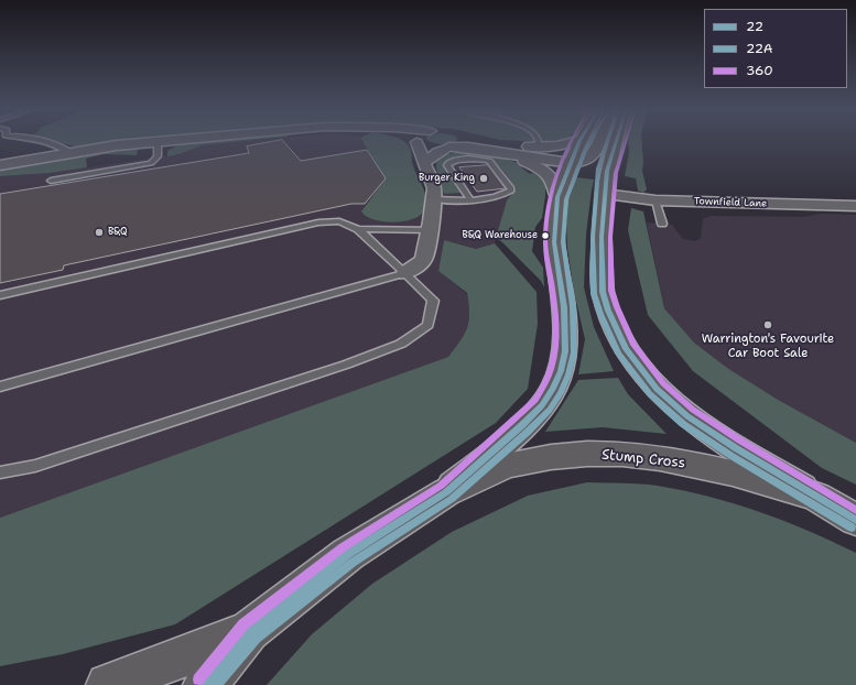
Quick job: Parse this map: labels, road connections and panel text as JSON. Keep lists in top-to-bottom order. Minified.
{"streets":{"main road":["Stump Cross"],"street":["Townfield Lane"]},"places":["Burger King","B&Q","B&Q Warehouse","Warrington's Favourite Car Boot Sale"],"lines":["transit line 22","transit line 22A","transit line 360"],"legend":["22","22A","360"]}
